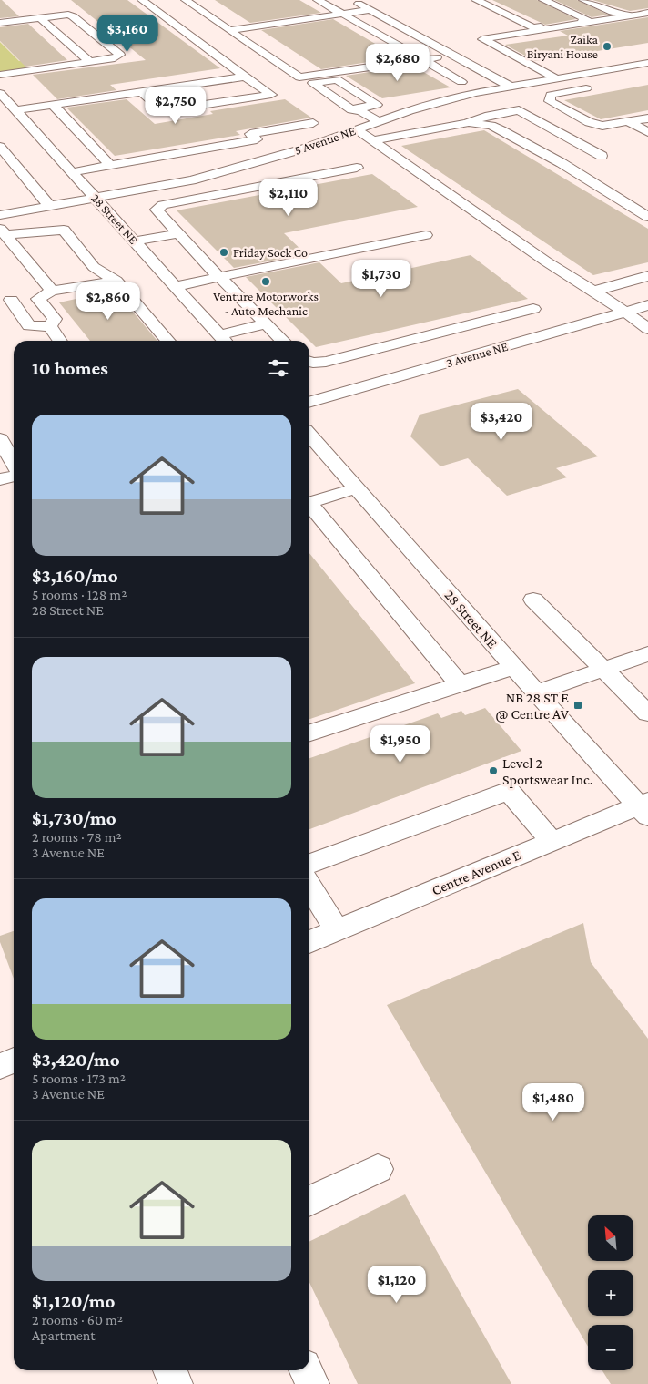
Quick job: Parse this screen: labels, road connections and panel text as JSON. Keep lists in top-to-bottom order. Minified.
{"streets":{"street":["5 Avenue NE","28 Street NE","3 Avenue NE","Centre Avenue E"]},"crossings":[["5 Avenue NE","28 Street NE"],["28 Street NE","Centre Avenue E"]],"places":{"other":["Zaika Biryani House","Friday Sock Co","Venture Motorworks - Auto Mechanic","Level 2 Sportswear Inc."],"transit":["NB 28 ST E @ Centre AV"]},"north":"top left","page":{"price":["$3,160","$2,680","$2,750","$2,110","$1,730","$2,860","$3,420","$1,950","$1,480","$1,120"],"heading":"10 homes","list":[{"name":"$3,160/mo","note":"5 rooms · 128 m² · 28 Street NE"},{"name":"$1,730/mo","note":"2 rooms · 78 m² · 3 Avenue NE"},{"name":"$3,420/mo","note":"5 rooms · 173 m² · 3 Avenue NE"},{"name":"$1,120/mo","note":"2 rooms · 60 m² · Apartment"}],"map_buttons":["+","−"]}}
